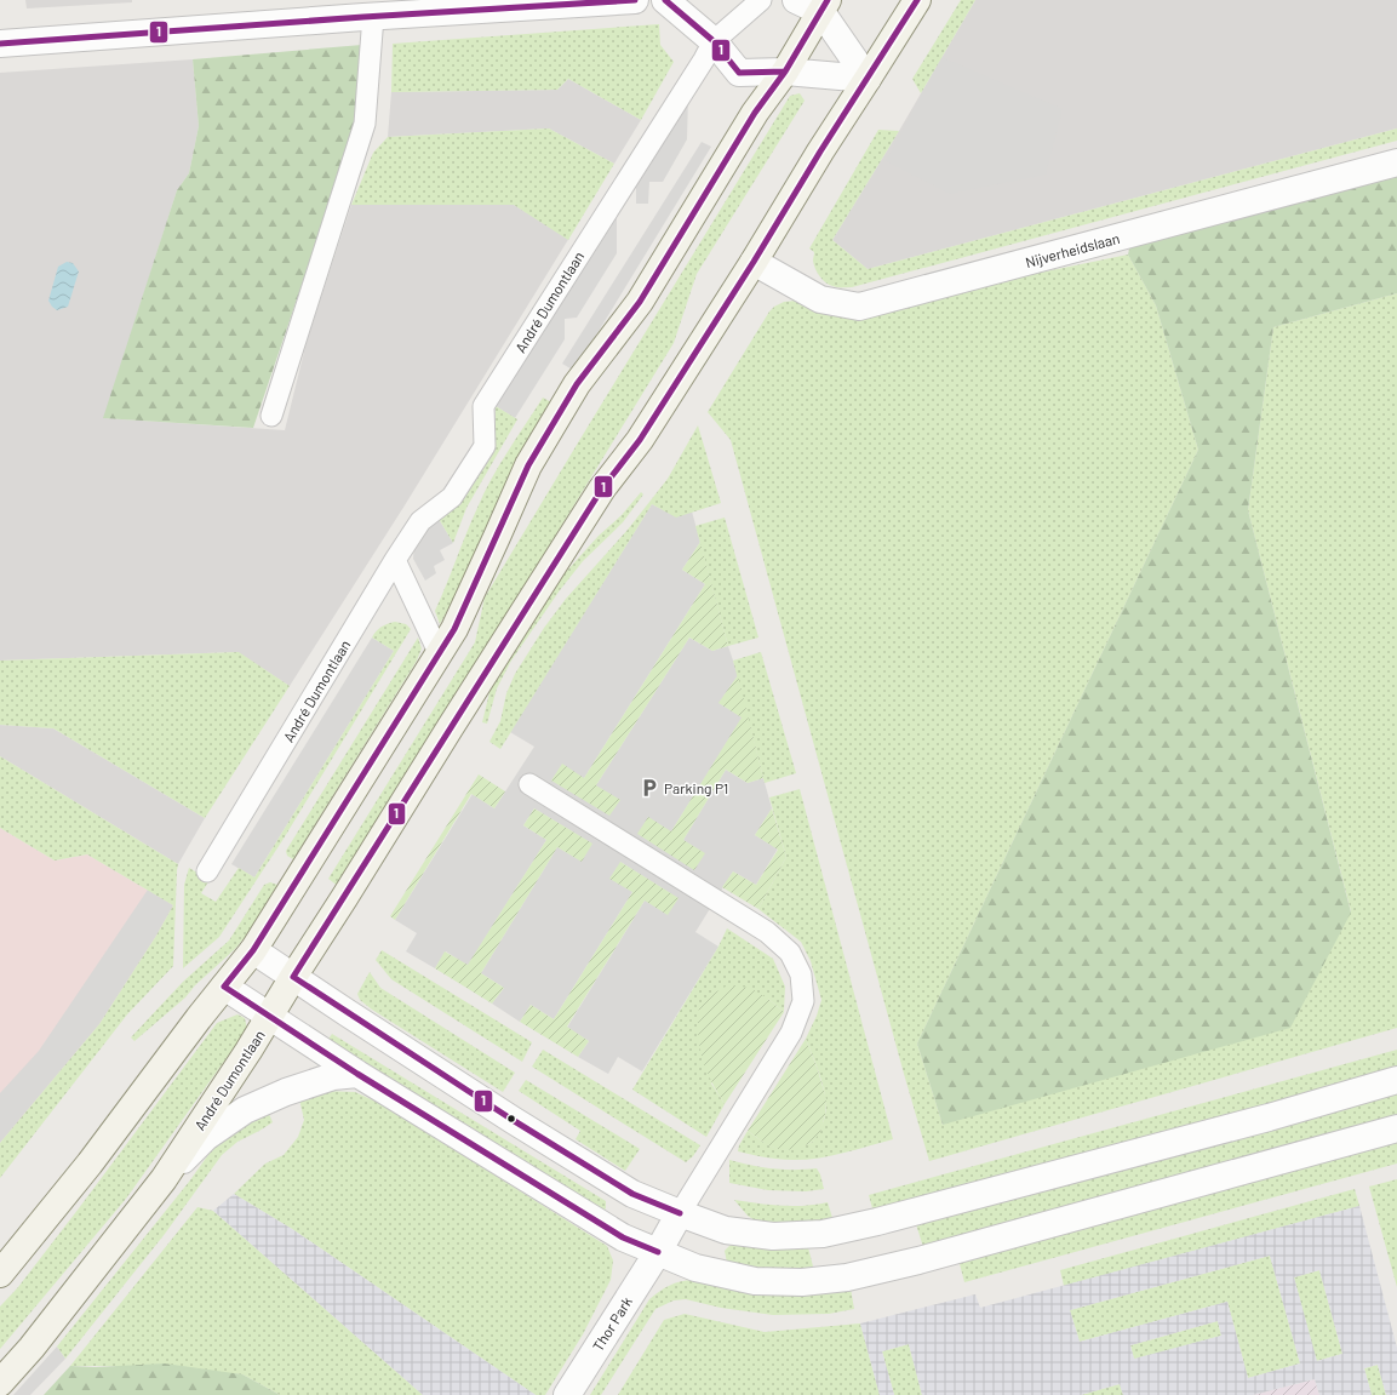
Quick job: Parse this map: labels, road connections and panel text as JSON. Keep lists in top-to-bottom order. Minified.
{"streets":{"main road":["André Dumontlaan"],"street":["Nijverheidslaan","Thor Park"]},"crossings":[["Nijverheidslaan","André Dumontlaan"]],"places":{"parking":["Parking P1"]},"lines":["transit line 1"]}
